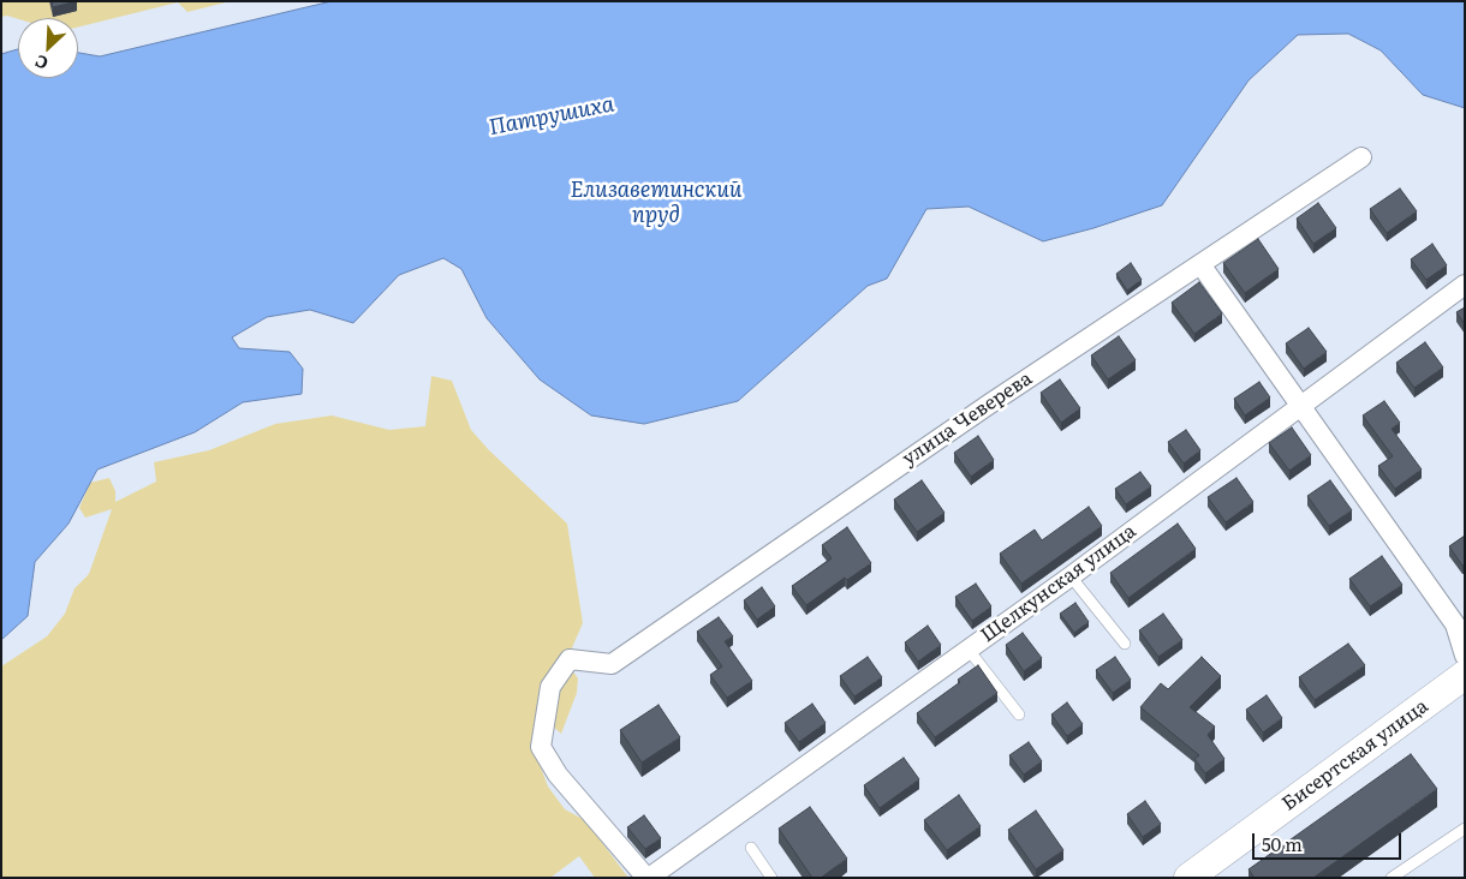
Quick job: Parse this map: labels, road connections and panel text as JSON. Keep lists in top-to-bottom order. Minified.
{"streets":{"main road":["Бисертская улица"],"street":["улица Чеверева","Щелкунская улица"]},"crossings":[["улица Чеверева","Щелкунская улица"]],"water":["Патрушиха","Елизаветинский пруд"],"scale_bar":"50 m","north":"bottom left"}
